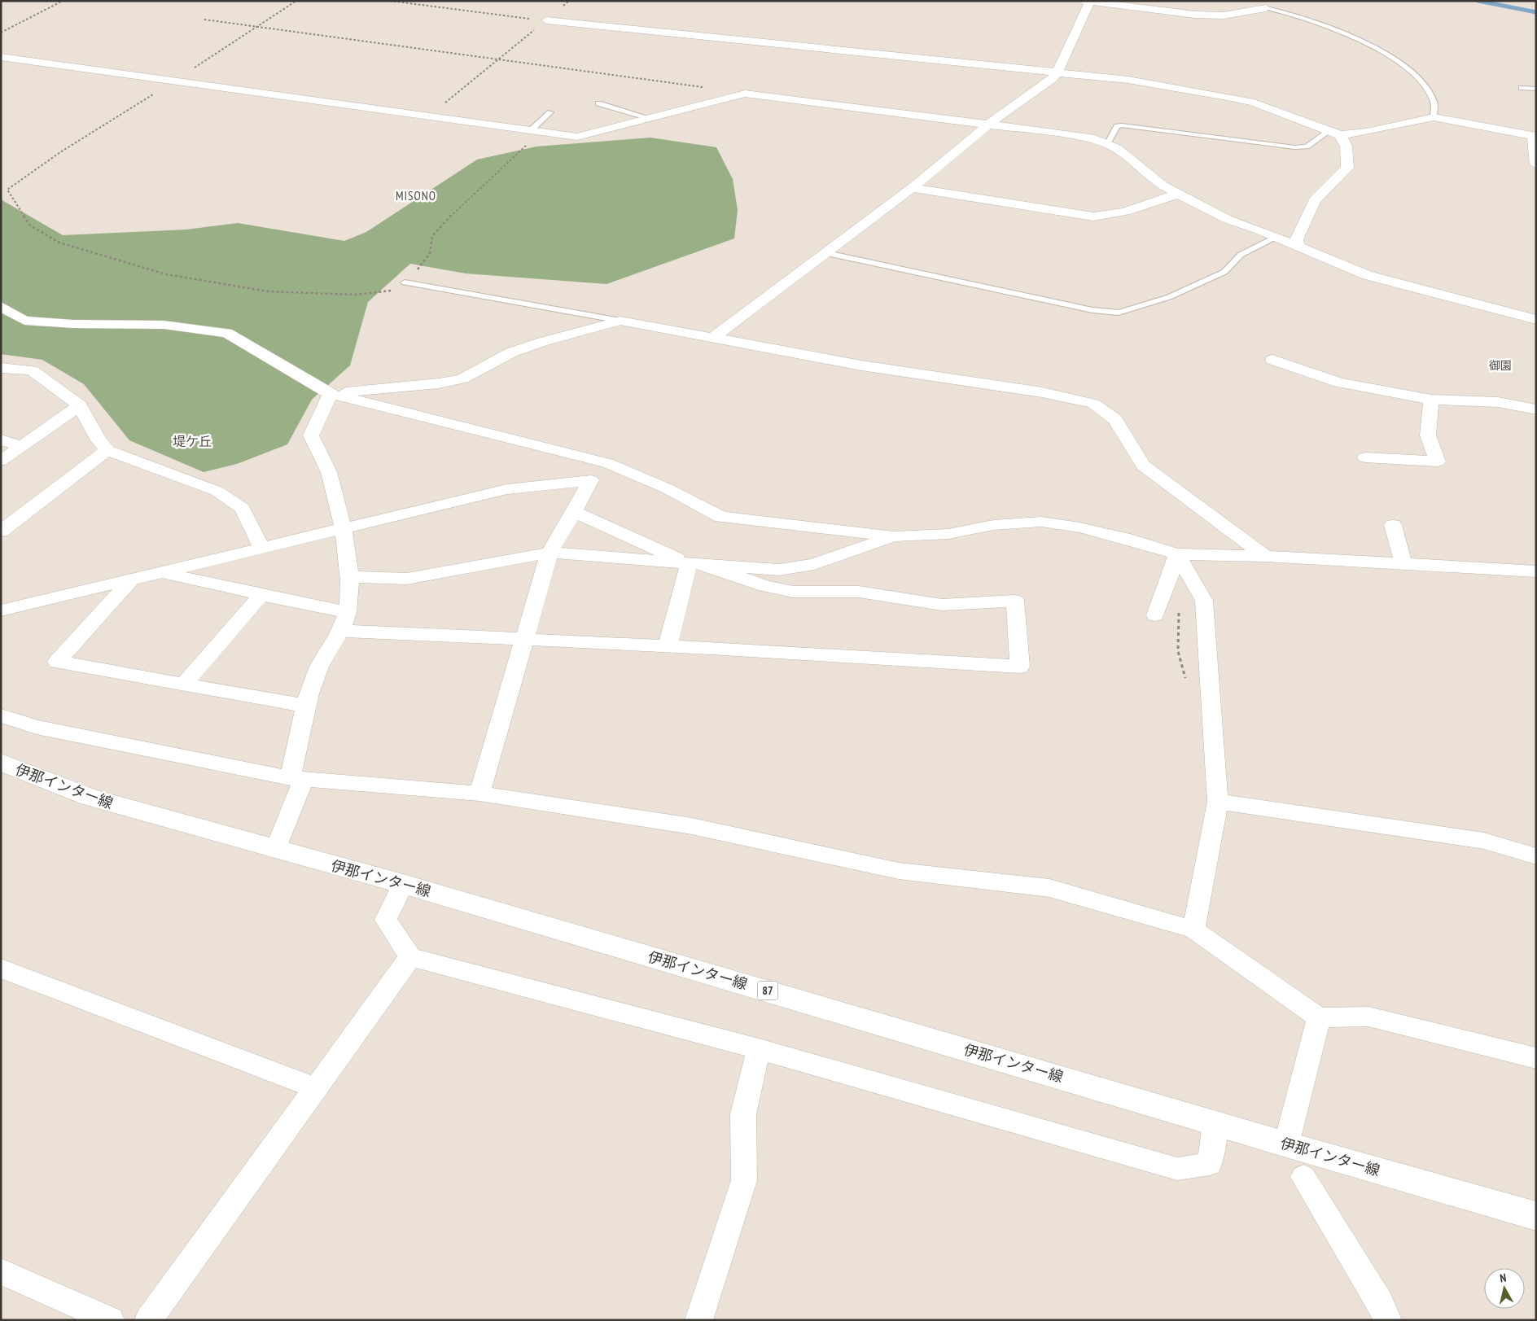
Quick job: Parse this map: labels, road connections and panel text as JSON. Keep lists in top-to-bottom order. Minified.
{"streets":{"main road":["伊那インター線","87"]},"districts":["MISONO","御園","堤ケ丘"],"north":"top"}
